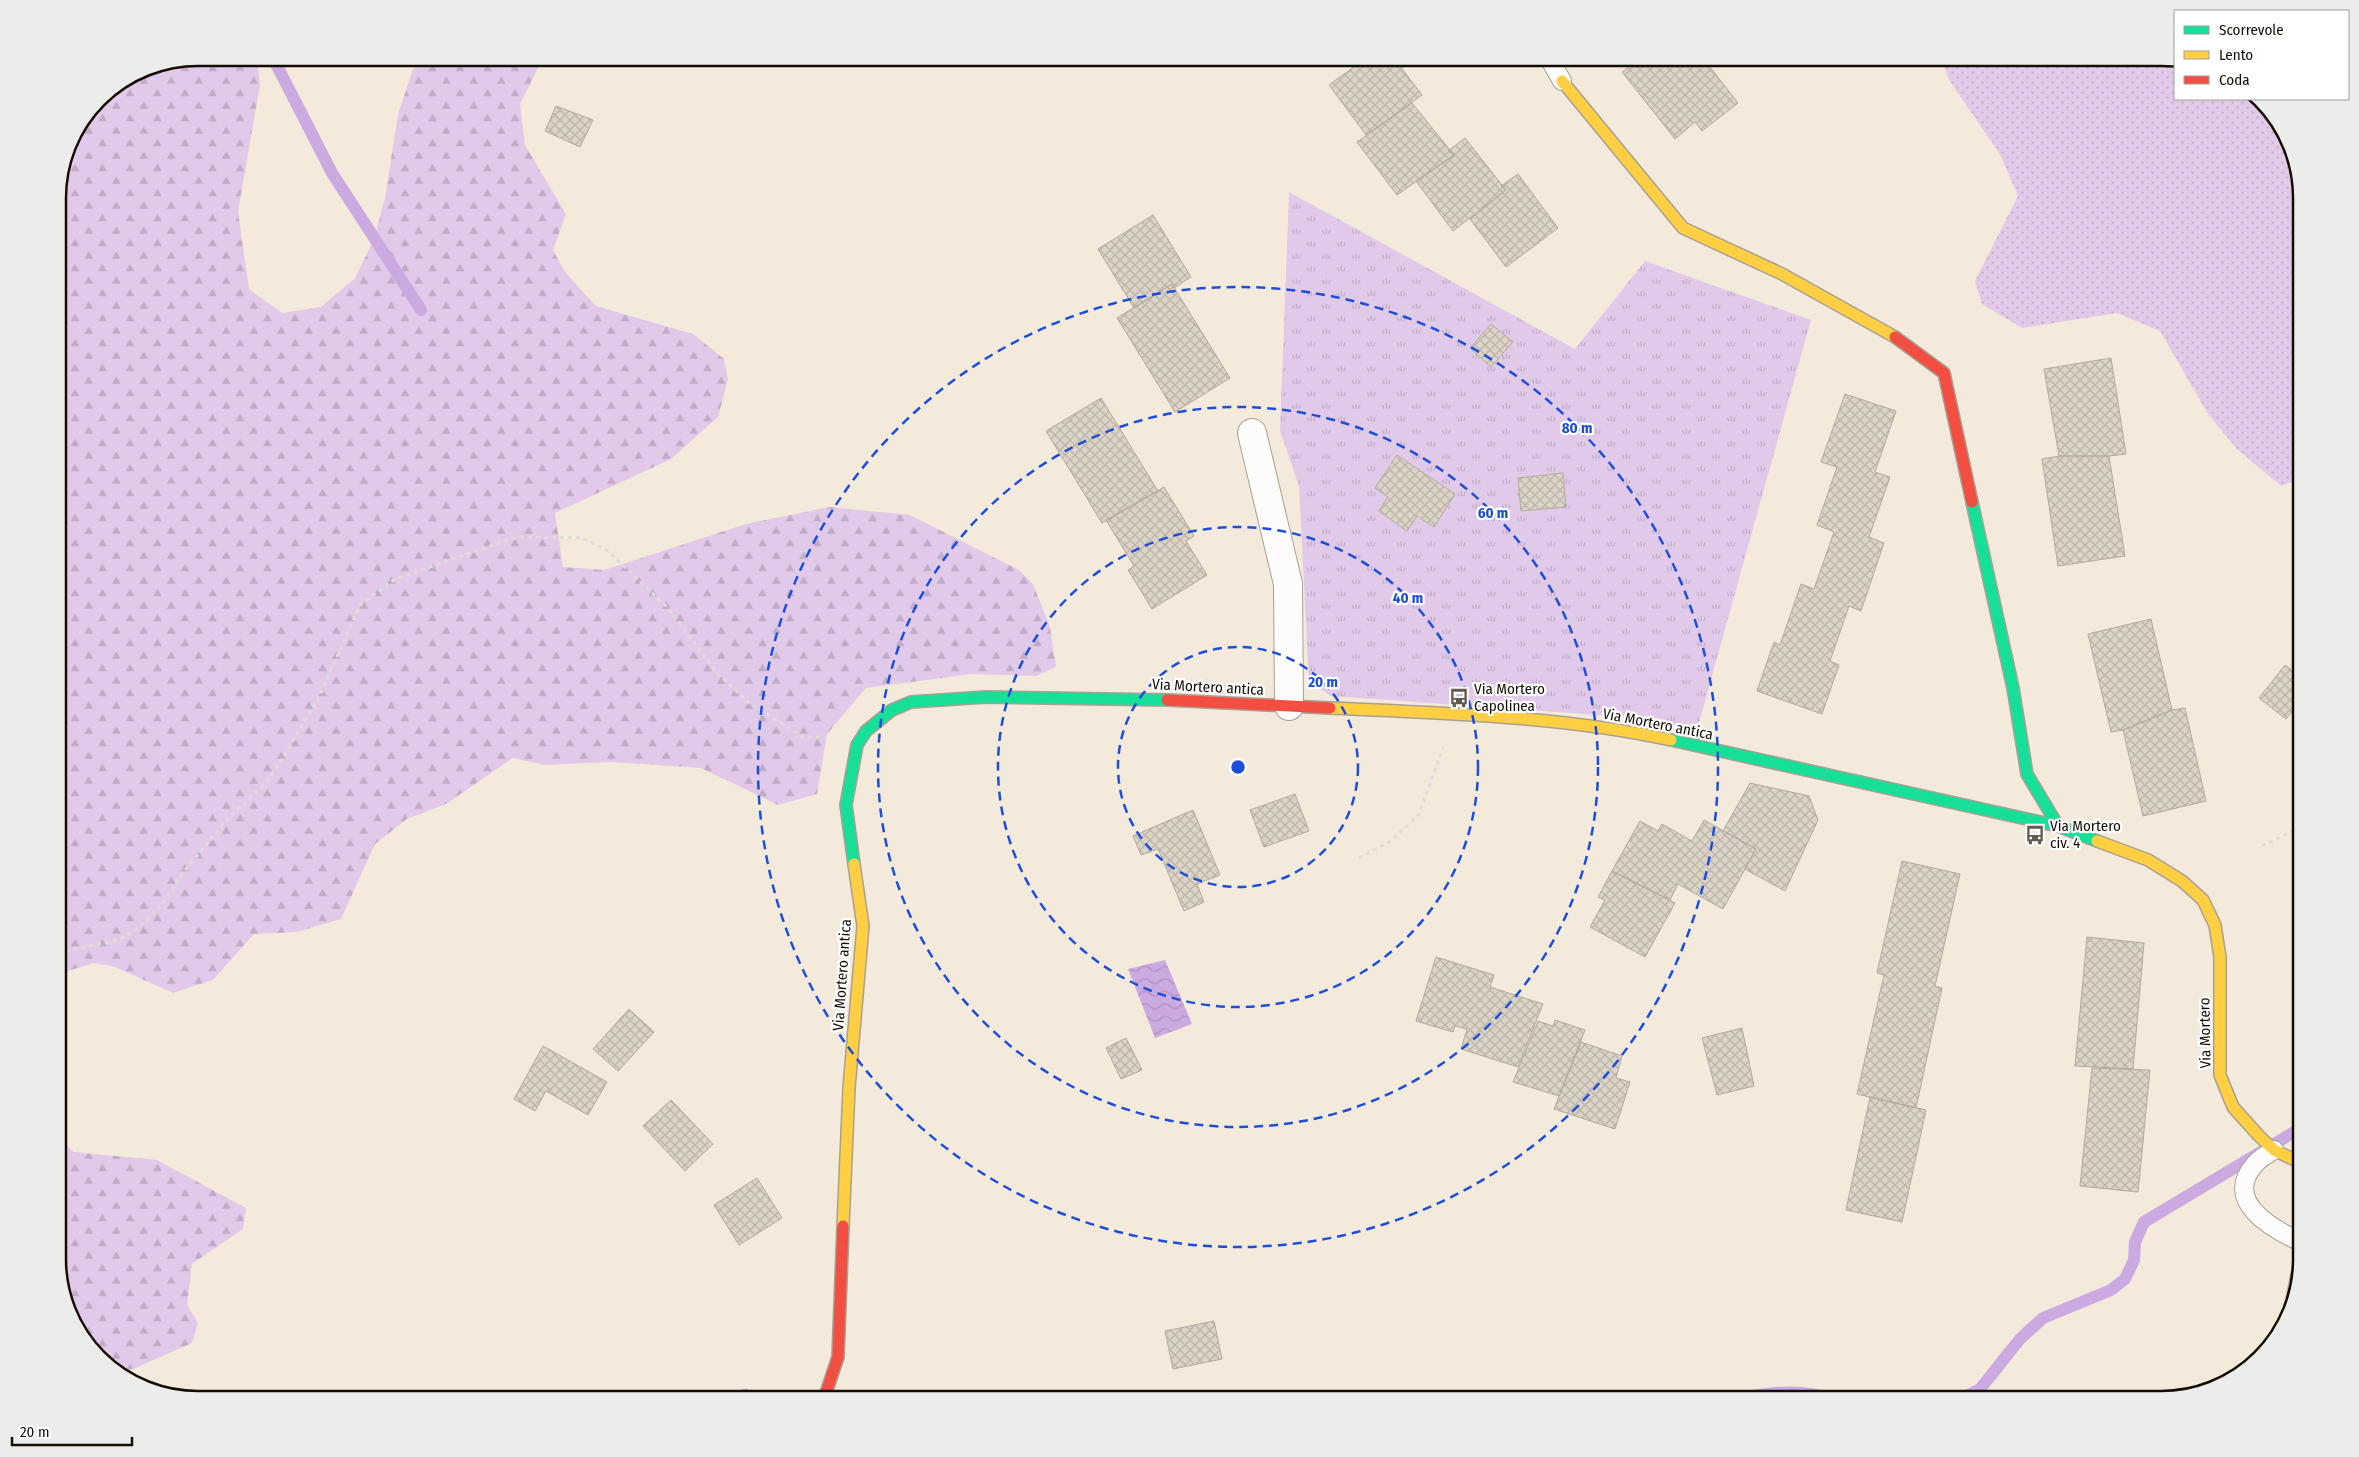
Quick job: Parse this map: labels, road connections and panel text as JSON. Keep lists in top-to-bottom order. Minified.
{"streets":{"street":["Via Mortero antica","Via Mortero"]},"crossings":[["Via Mortero antica","Via Mortero"]],"places":{"bus stop":["Via Mortero Capolinea","Via Mortero civ. 4"]},"legend":["Scorrevole","Lento","Coda"],"scale_bar":"20 m","rings":["80 m","60 m","40 m","20 m"]}
